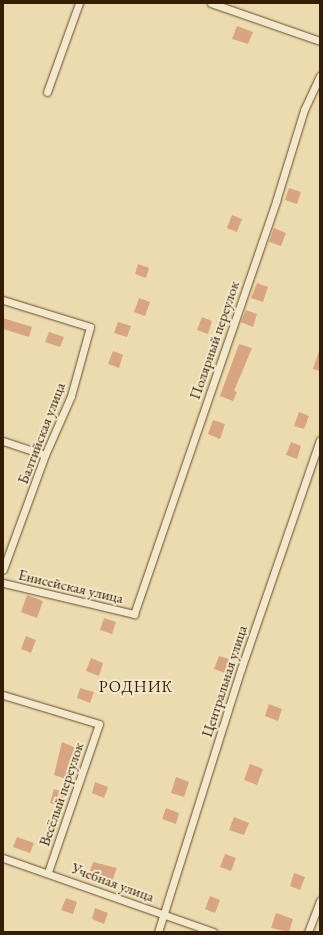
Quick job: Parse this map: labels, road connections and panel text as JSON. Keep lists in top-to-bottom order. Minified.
{"streets":{"street":["Полярный переулок","Балтийская улица","Енисейская улица","Центральная улица","Весёлый переулок","Учебная улица"]},"crossings":[["Полярный переулок","Енисейская улица"],["Центральная улица","Учебная улица"],["Весёлый переулок","Учебная улица"]],"districts":["РОДНИК"]}
